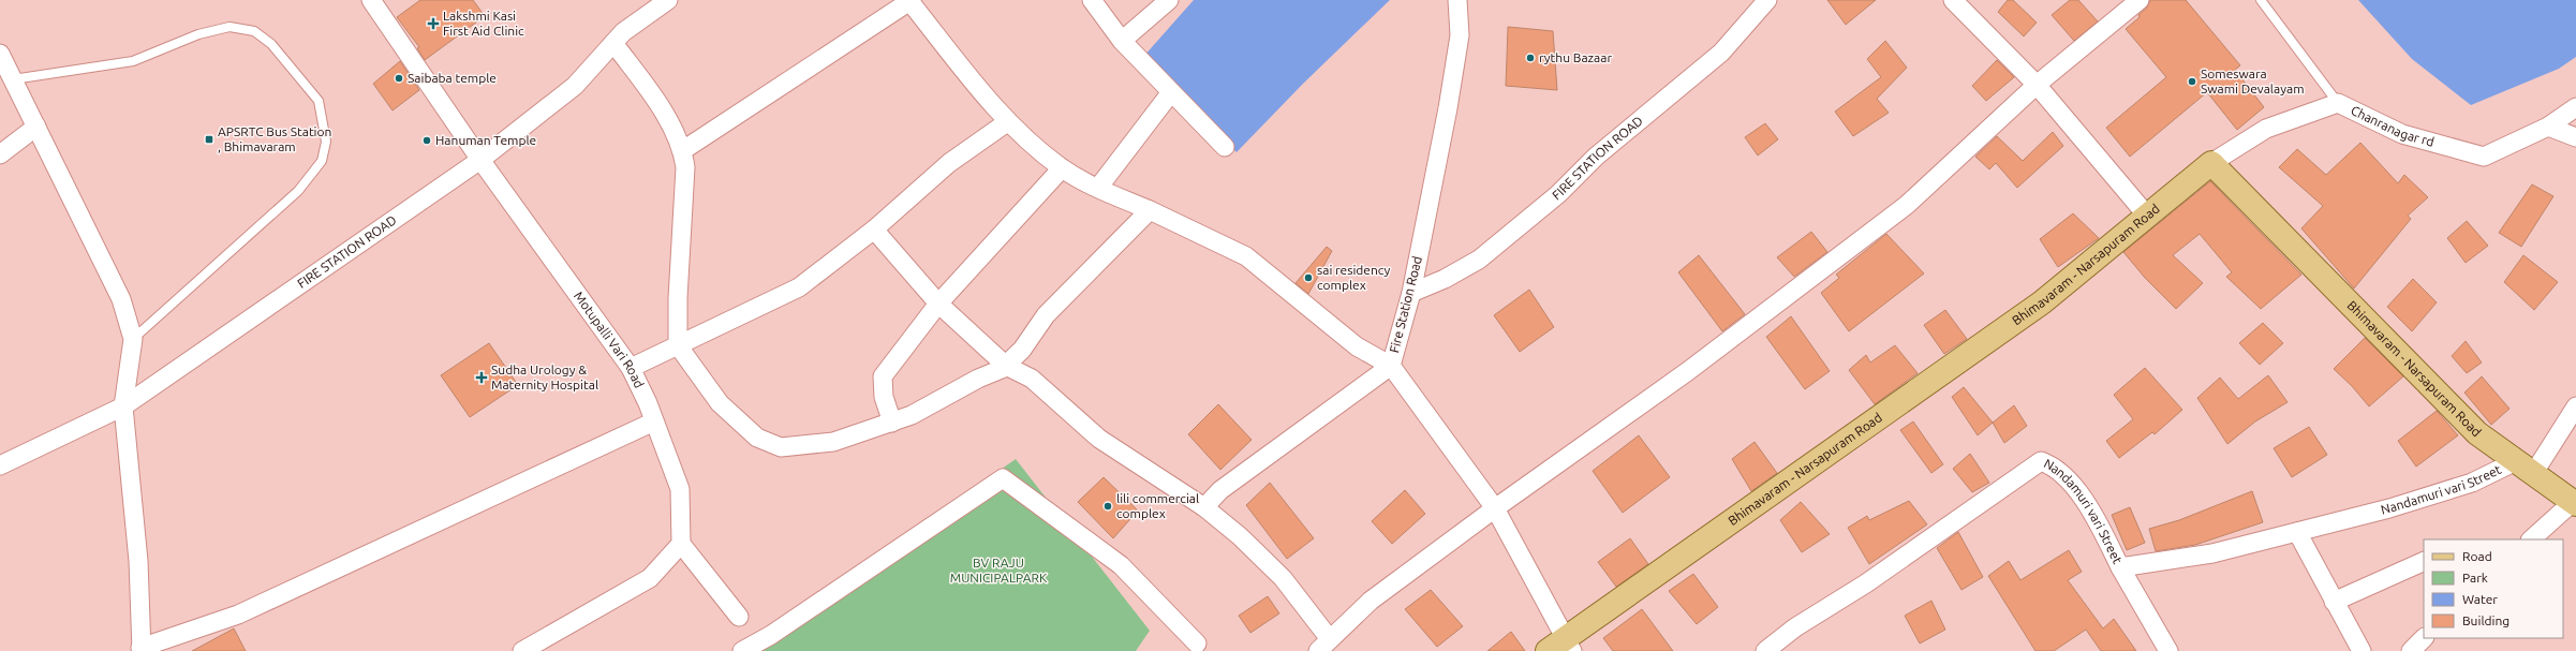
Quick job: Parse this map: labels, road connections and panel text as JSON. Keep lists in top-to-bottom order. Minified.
{"streets":{"main road":["Bhimavaram - Narsapuram Road"],"street":["Chanranagar rd","FIRE STATION ROAD","Fire Station Road","Motupalli Vari Road","Nandamuri vari Street"]},"crossings":[["Chanranagar rd","Bhimavaram - Narsapuram Road"],["FIRE STATION ROAD","Fire Station Road"],["FIRE STATION ROAD","Motupalli Vari Road"],["Bhimavaram - Narsapuram Road","Fire Station Road"],["Bhimavaram - Narsapuram Road","Nandamuri vari Street"]],"parks":["BV RAJU MUNICIPALPARK"],"places":{"health":["Lakshmi Kasi First Aid Clinic","Sudha Urology & Maternity Hospital"],"other":["rythu Bazaar","Saibaba temple","Someswara Swami Devalayam","Hanuman Temple","sai residency complex","lili commercial complex"],"transit":["APSRTC Bus Station , Bhimavaram"]},"legend":["Road","Park","Water","Building"]}
